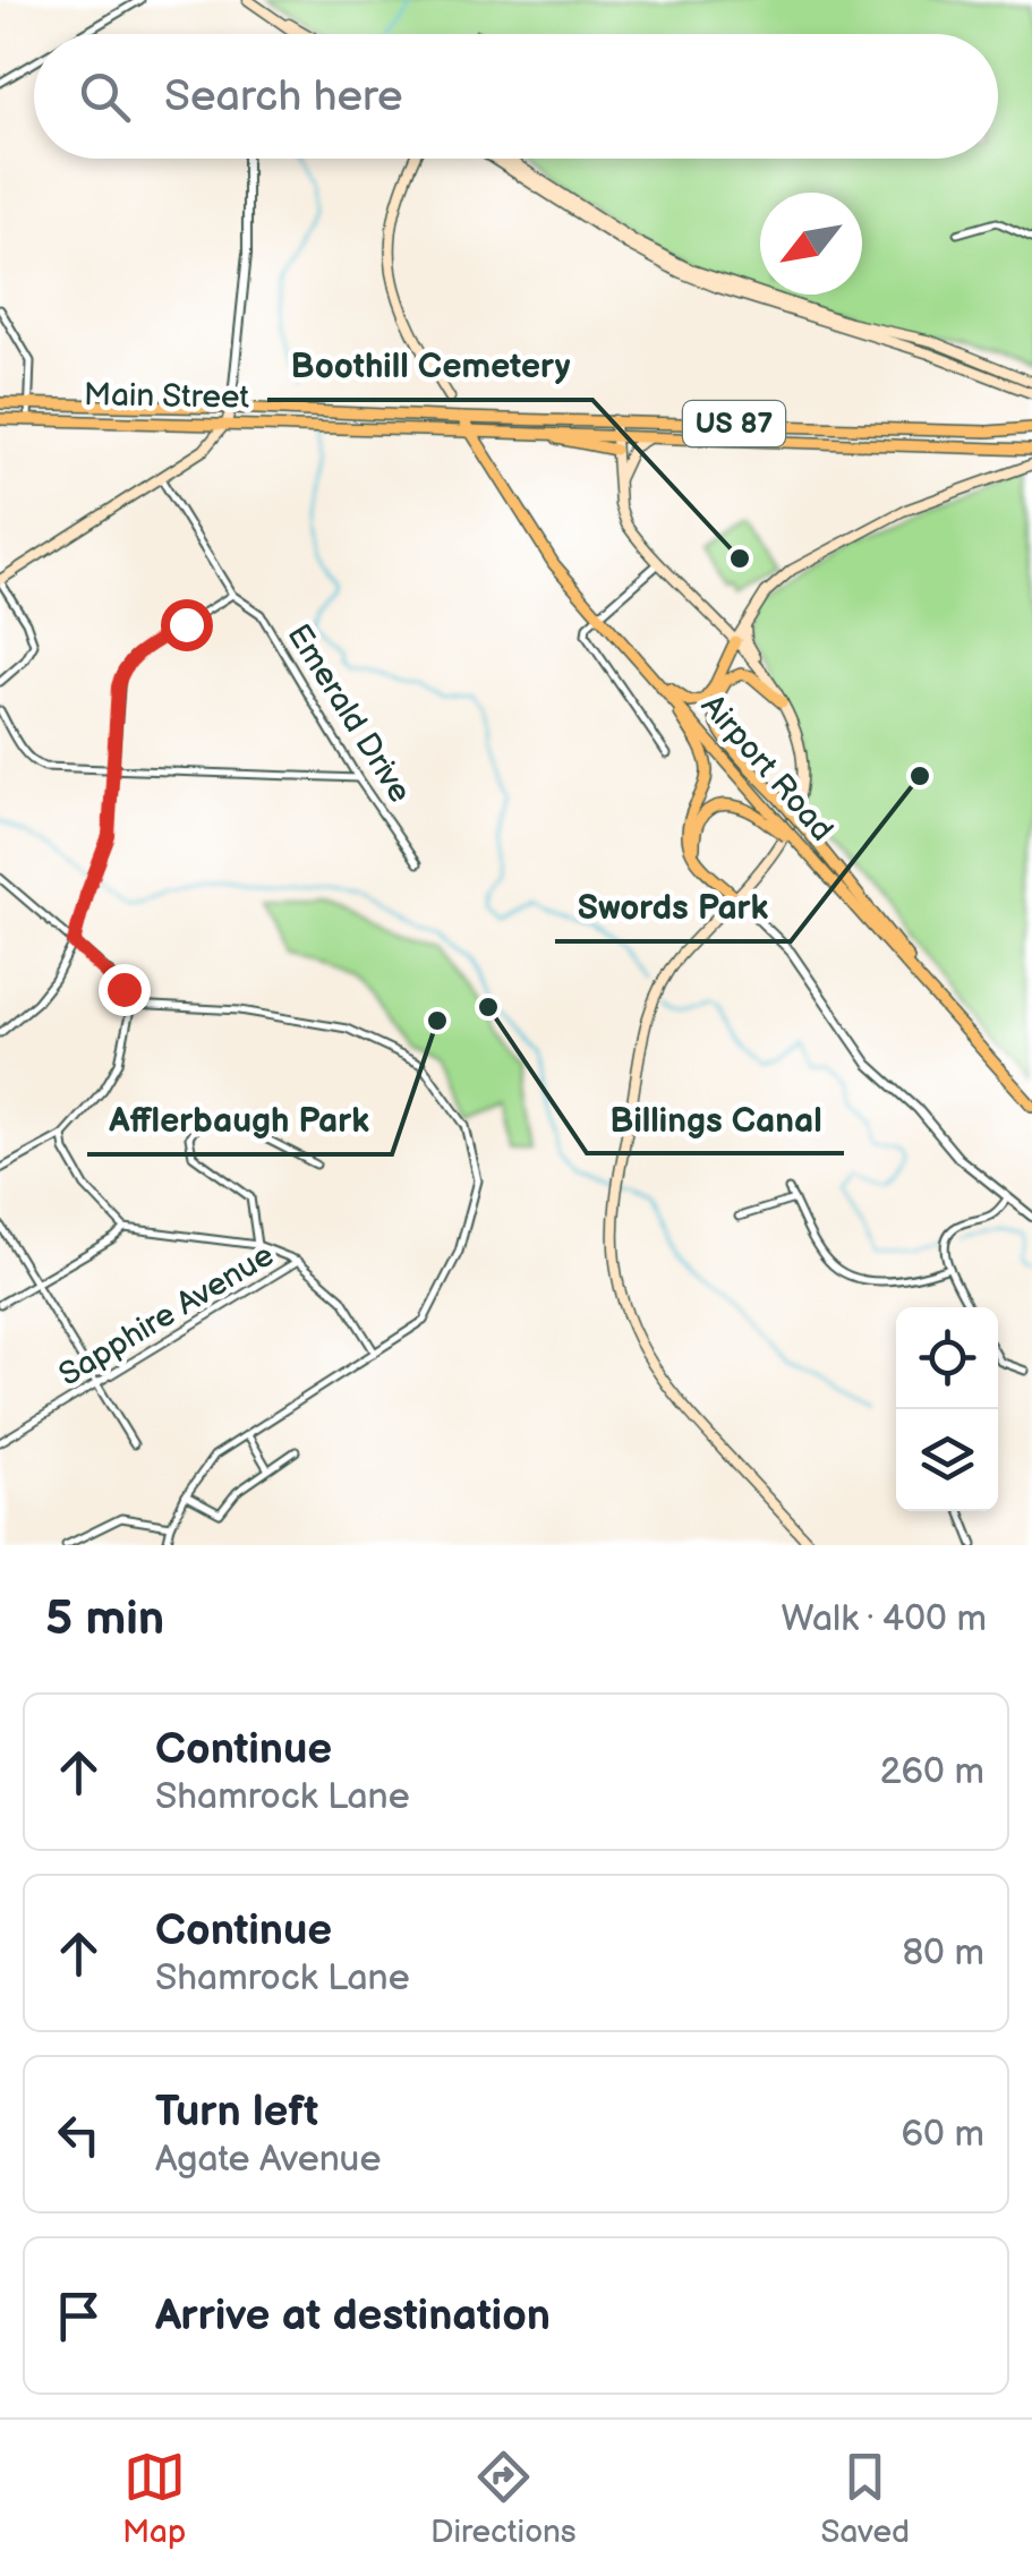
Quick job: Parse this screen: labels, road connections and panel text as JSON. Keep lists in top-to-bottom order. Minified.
{"streets":{"main road":["Main Street","US 87","Airport Road"],"street":["Emerald Drive","Sapphire Avenue"]},"crossings":[["Main Street","US 87"],["Main Street","Airport Road"],["US 87","Airport Road"]],"places":["Boothill Cemetery","Swords Park","Billings Canal","Afflerbaugh Park"],"north":"bottom left","page":{"search":"Search here","heading":["5 min","Walk · 400 m"],"list":[["Continue","Shamrock Lane","260 m"],["Continue","Shamrock Lane","80 m"],["Turn left","Agate Avenue","60 m"],"Arrive at destination"],"nav":["Map","Directions","Saved"]}}
